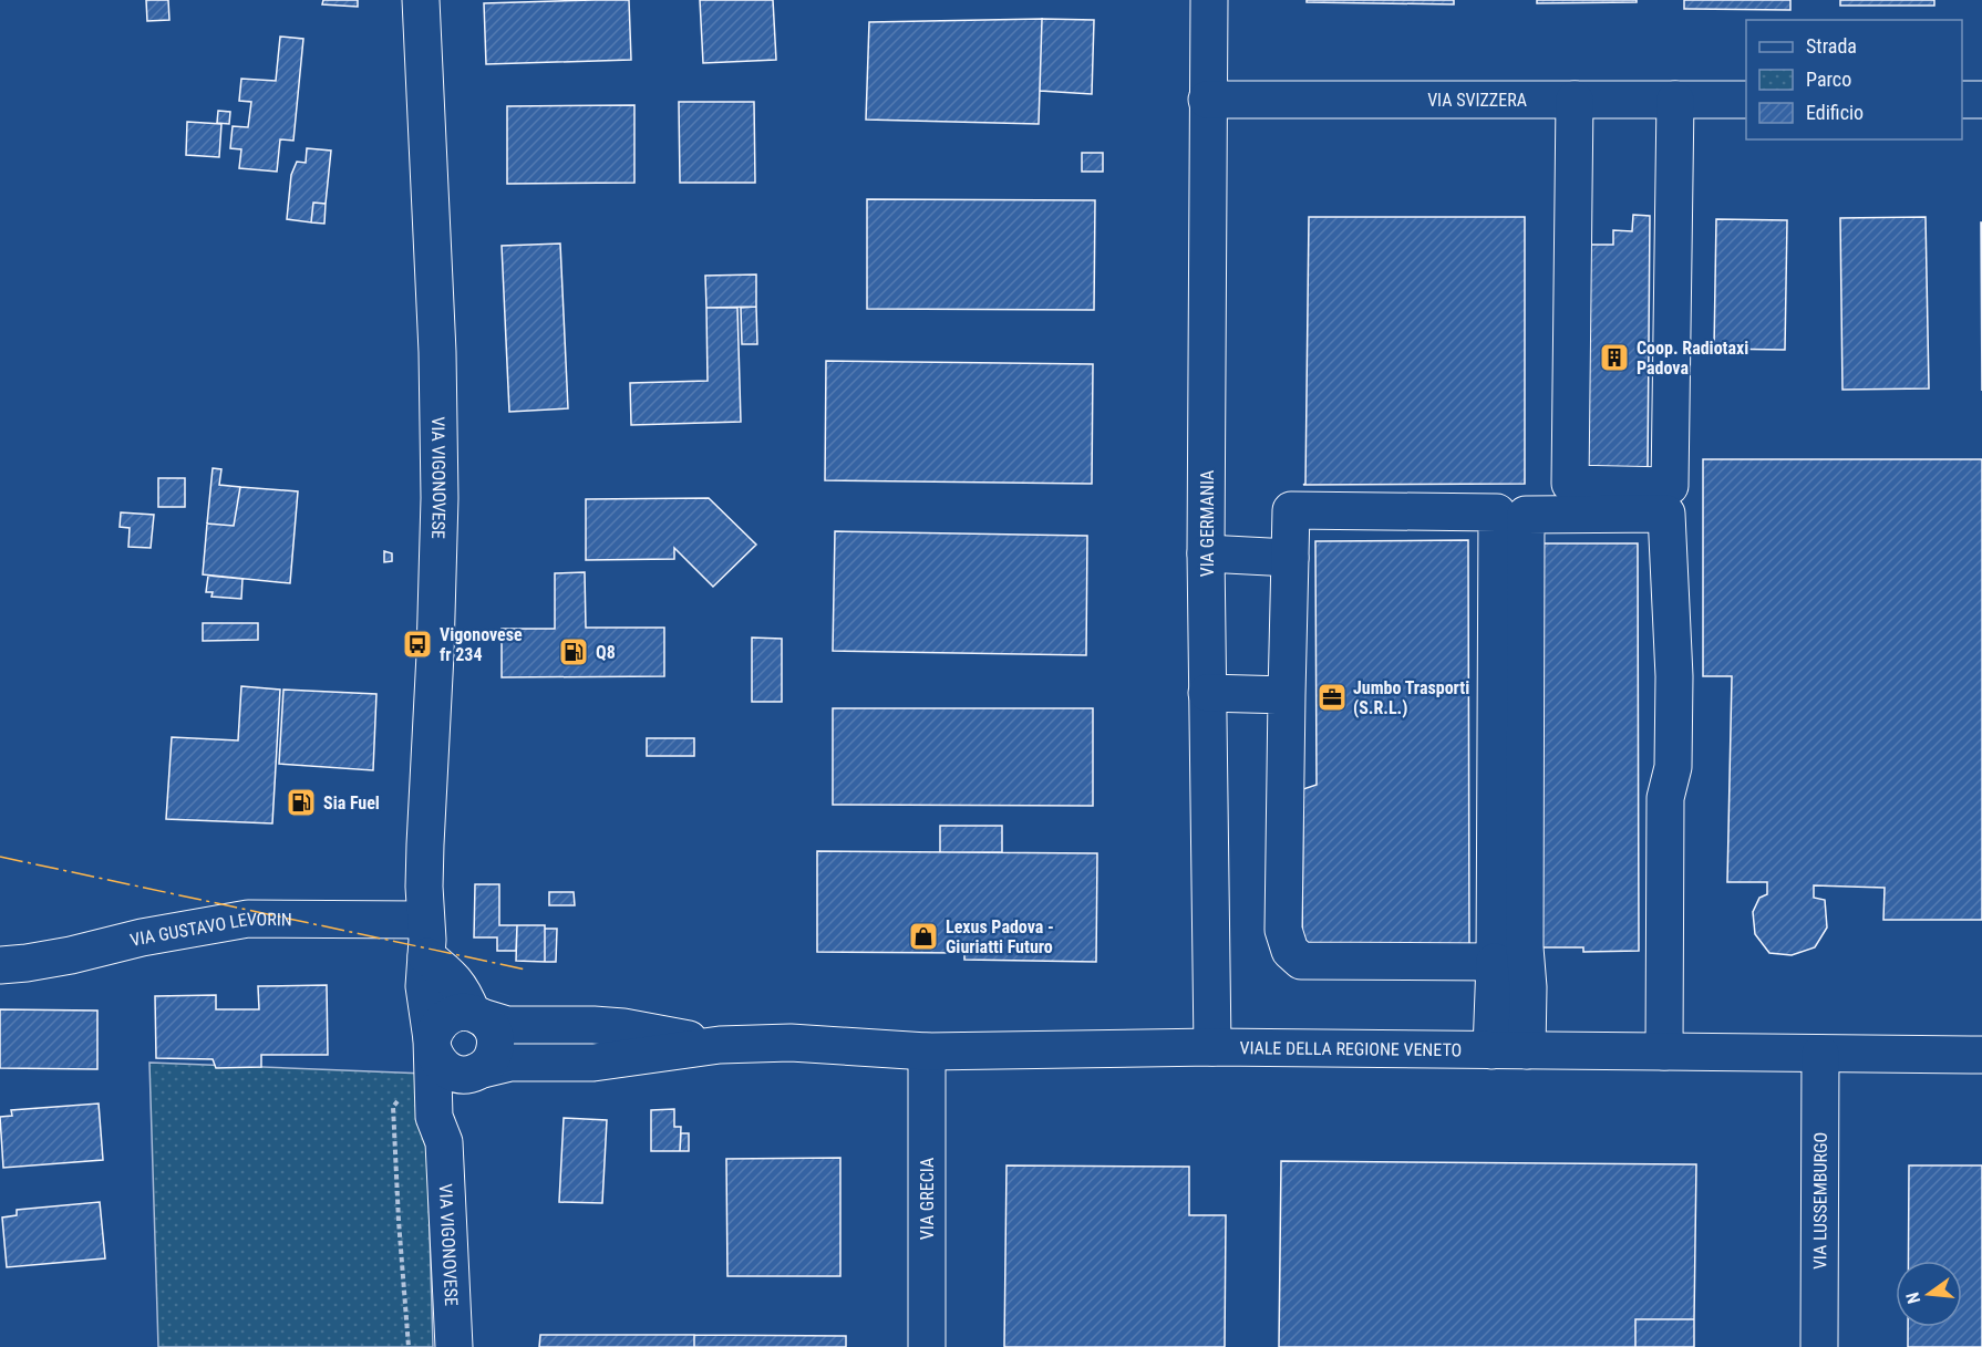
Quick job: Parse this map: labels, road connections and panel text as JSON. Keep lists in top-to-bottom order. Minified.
{"streets":{"street":["VIA SVIZZERA","VIA VIGONOVESE","VIA GERMANIA","VIA GUSTAVO LEVORIN","VIALE DELLA REGIONE VENETO","VIA GRECIA","VIA LUSSEMBURGO"]},"crossings":[["VIA SVIZZERA","VIA GERMANIA"],["VIA VIGONOVESE","VIA GUSTAVO LEVORIN"],["VIA VIGONOVESE","VIALE DELLA REGIONE VENETO"],["VIA GERMANIA","VIALE DELLA REGIONE VENETO"],["VIALE DELLA REGIONE VENETO","VIA GRECIA"],["VIALE DELLA REGIONE VENETO","VIA LUSSEMBURGO"]],"places":{"building":["Coop. Radiotaxi Padova"],"bus stop":["Vigonovese fr 234"],"fuel station":["Q8","Sia Fuel"],"office":["Jumbo Trasporti (S.R.L.)"],"shop":["Lexus Padova - Giuriatti Futuro"]},"legend":["Strada","Parco","Edificio"],"north":"left"}
